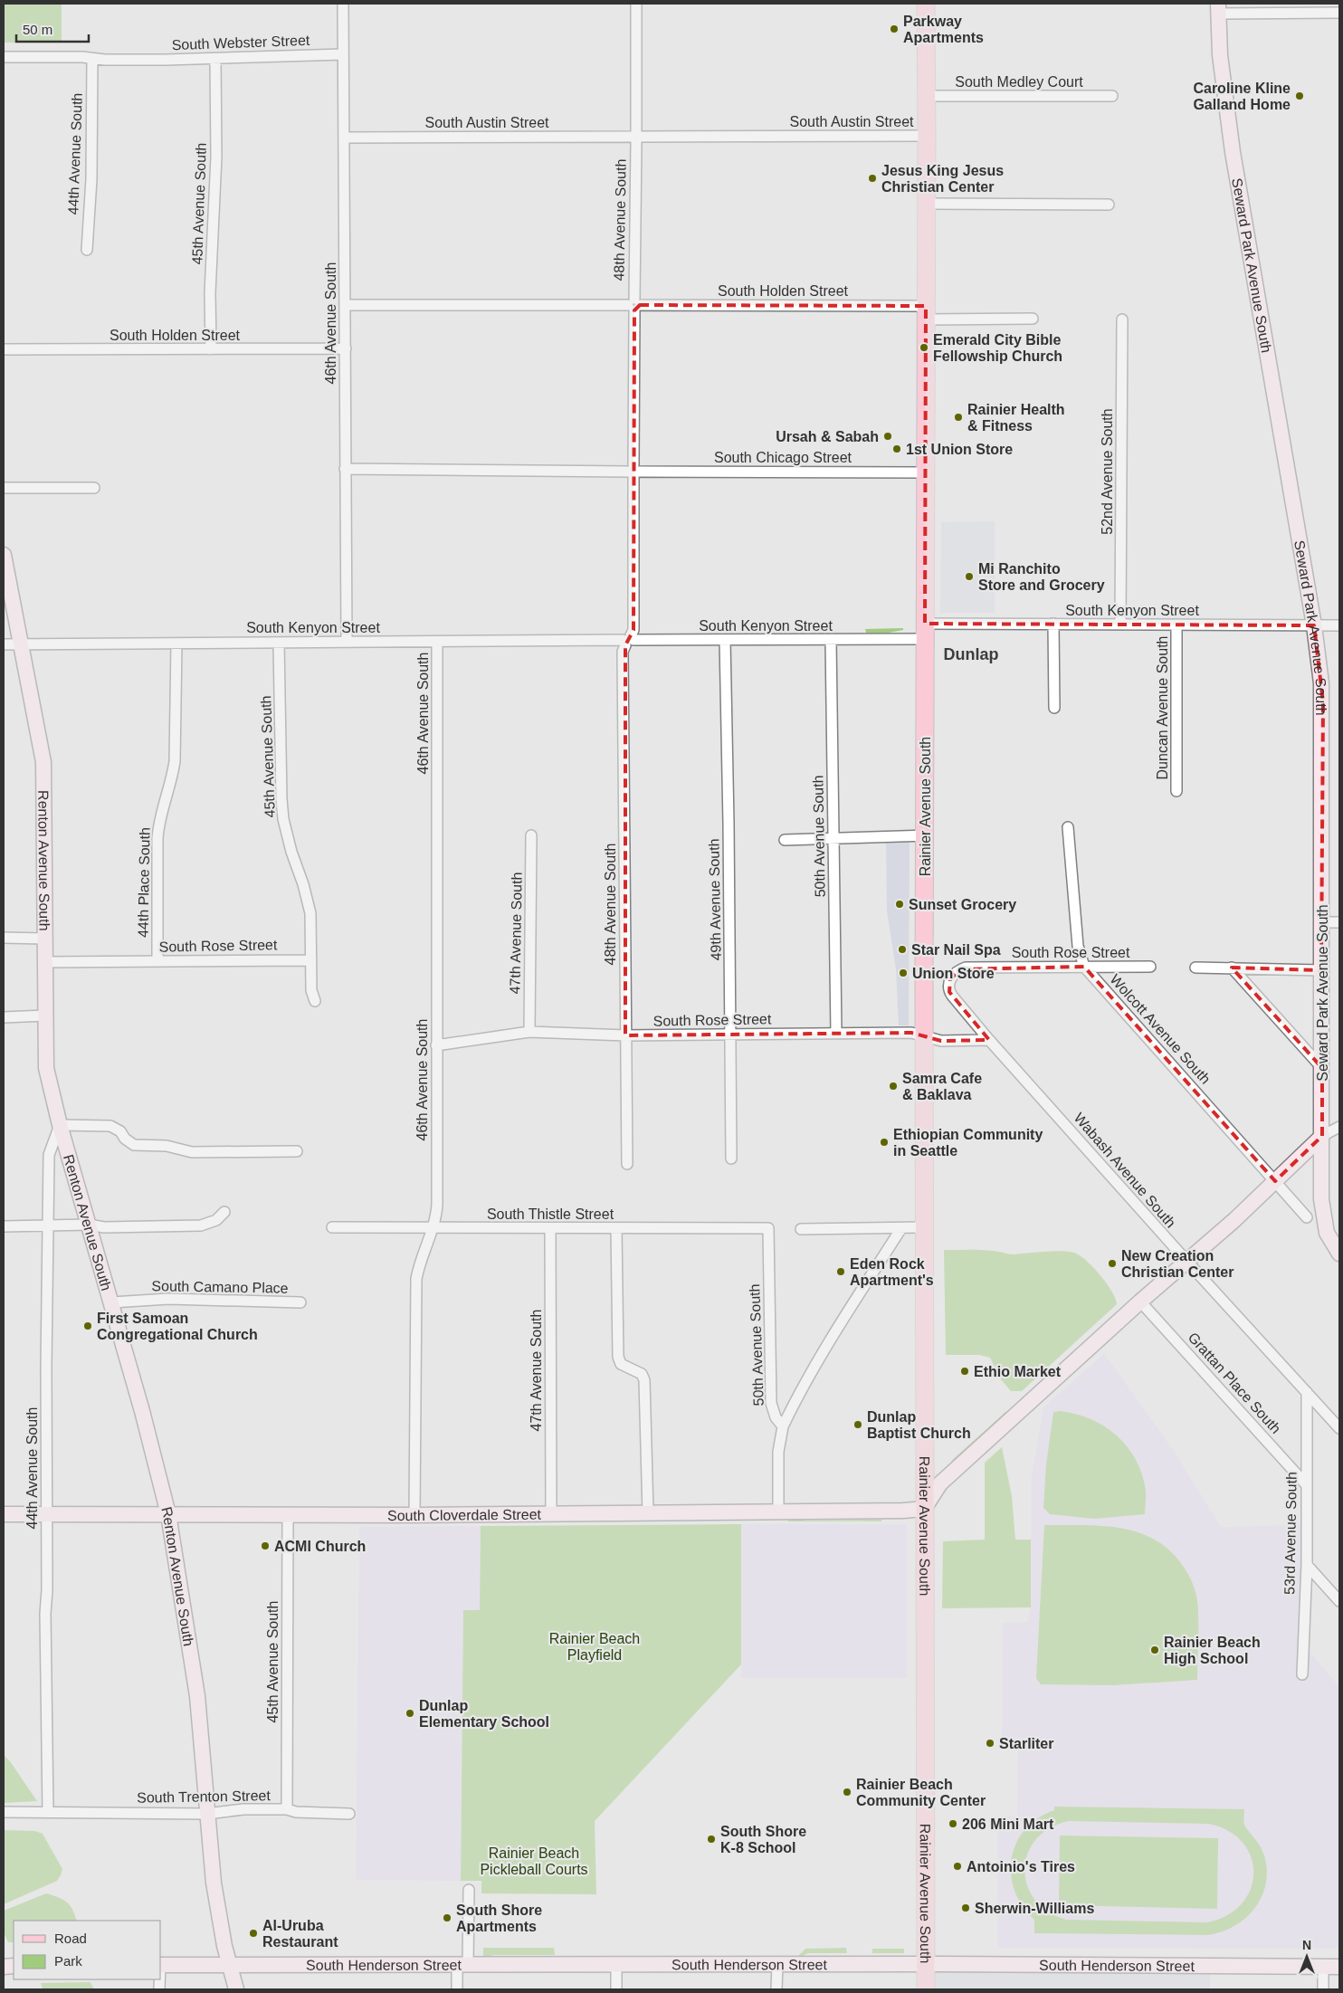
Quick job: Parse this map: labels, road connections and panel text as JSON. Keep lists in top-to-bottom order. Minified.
{"streets":{"main road":["Seward Park Avenue South","Rainier Avenue South","Renton Avenue South","South Cloverdale Street","South Henderson Street"],"street":["South Webster Street","South Medley Court","South Austin Street","44th Avenue South","45th Avenue South","48th Avenue South","South Holden Street","46th Avenue South","South Chicago Street","52nd Avenue South","South Kenyon Street","Duncan Avenue South","50th Avenue South","44th Place South","49th Avenue South","47th Avenue South","South Rose Street","Wolcott Avenue South","Wabash Avenue South","South Thistle Street","South Camano Place","Grattan Place South","53rd Avenue South","South Trenton Street"]},"crossings":[["South Webster Street","44th Avenue South"],["South Webster Street","45th Avenue South"],["South Webster Street","46th Avenue South"],["South Medley Court","Rainier Avenue South"],["South Austin Street","48th Avenue South"],["South Austin Street","46th Avenue South"],["South Austin Street","Rainier Avenue South"],["44th Avenue South","Renton Avenue South"],["44th Avenue South","South Cloverdale Street"],["44th Avenue South","South Trenton Street"],["45th Avenue South","South Holden Street"],["45th Avenue South","South Kenyon Street"],["45th Avenue South","South Rose Street"],["45th Avenue South","South Cloverdale Street"],["45th Avenue South","South Trenton Street"],["48th Avenue South","South Holden Street"],["48th Avenue South","South Chicago Street"],["48th Avenue South","South Kenyon Street"],["48th Avenue South","South Rose Street"],["Seward Park Avenue South","South Kenyon Street"],["South Holden Street","46th Avenue South"],["South Holden Street","Rainier Avenue South"],["46th Avenue South","South Chicago Street"],["46th Avenue South","South Kenyon Street"],["46th Avenue South","South Rose Street"],["46th Avenue South","South Thistle Street"],["46th Avenue South","South Cloverdale Street"],["South Chicago Street","Rainier Avenue South"],["52nd Avenue South","South Kenyon Street"],["South Kenyon Street","Duncan Avenue South"],["South Kenyon Street","Rainier Avenue South"],["South Kenyon Street","50th Avenue South"],["South Kenyon Street","Renton Avenue South"],["South Kenyon Street","44th Place South"],["South Kenyon Street","49th Avenue South"],["Rainier Avenue South","South Rose Street"],["Rainier Avenue South","South Cloverdale Street"],["Rainier Avenue South","South Henderson Street"],["50th Avenue South","South Rose Street"],["50th Avenue South","South Thistle Street"],["Renton Avenue South","South Rose Street"],["Renton Avenue South","South Camano Place"],["Renton Avenue South","South Cloverdale Street"],["Renton Avenue South","South Trenton Street"],["Renton Avenue South","South Henderson Street"],["44th Place South","South Rose Street"],["49th Avenue South","South Rose Street"],["47th Avenue South","South Rose Street"],["47th Avenue South","South Thistle Street"],["47th Avenue South","South Cloverdale Street"],["South Rose Street","Wolcott Avenue South"],["South Rose Street","Wabash Avenue South"],["Wabash Avenue South","53rd Avenue South"],["Grattan Place South","53rd Avenue South"]],"districts":["Dunlap"],"parks":["Rainier Beach Playfield","Rainier Beach Pickleball Courts"],"places":["Parkway Apartments","Caroline Kline Galland Home","Jesus King Jesus Christian Center","Emerald City Bible Fellowship Church","Rainier Health & Fitness","Ursah & Sabah","1st Union Store","Mi Ranchito Store and Grocery","Sunset Grocery","Star Nail Spa","Union Store","Samra Cafe & Baklava","Ethiopian Community in Seattle","New Creation Christian Center","Eden Rock Apartment's","First Samoan Congregational Church","Ethio Market","Dunlap Baptist Church","ACMI Church","Rainier Beach High School","Dunlap Elementary School","Starliter","Rainier Beach Community Center","206 Mini Mart","South Shore K-8 School","Antoinio's Tires","Sherwin-Williams","South Shore Apartments","Al-Uruba Restaurant"],"legend":["Road","Park"],"scale_bar":"50 m","north":"top"}
